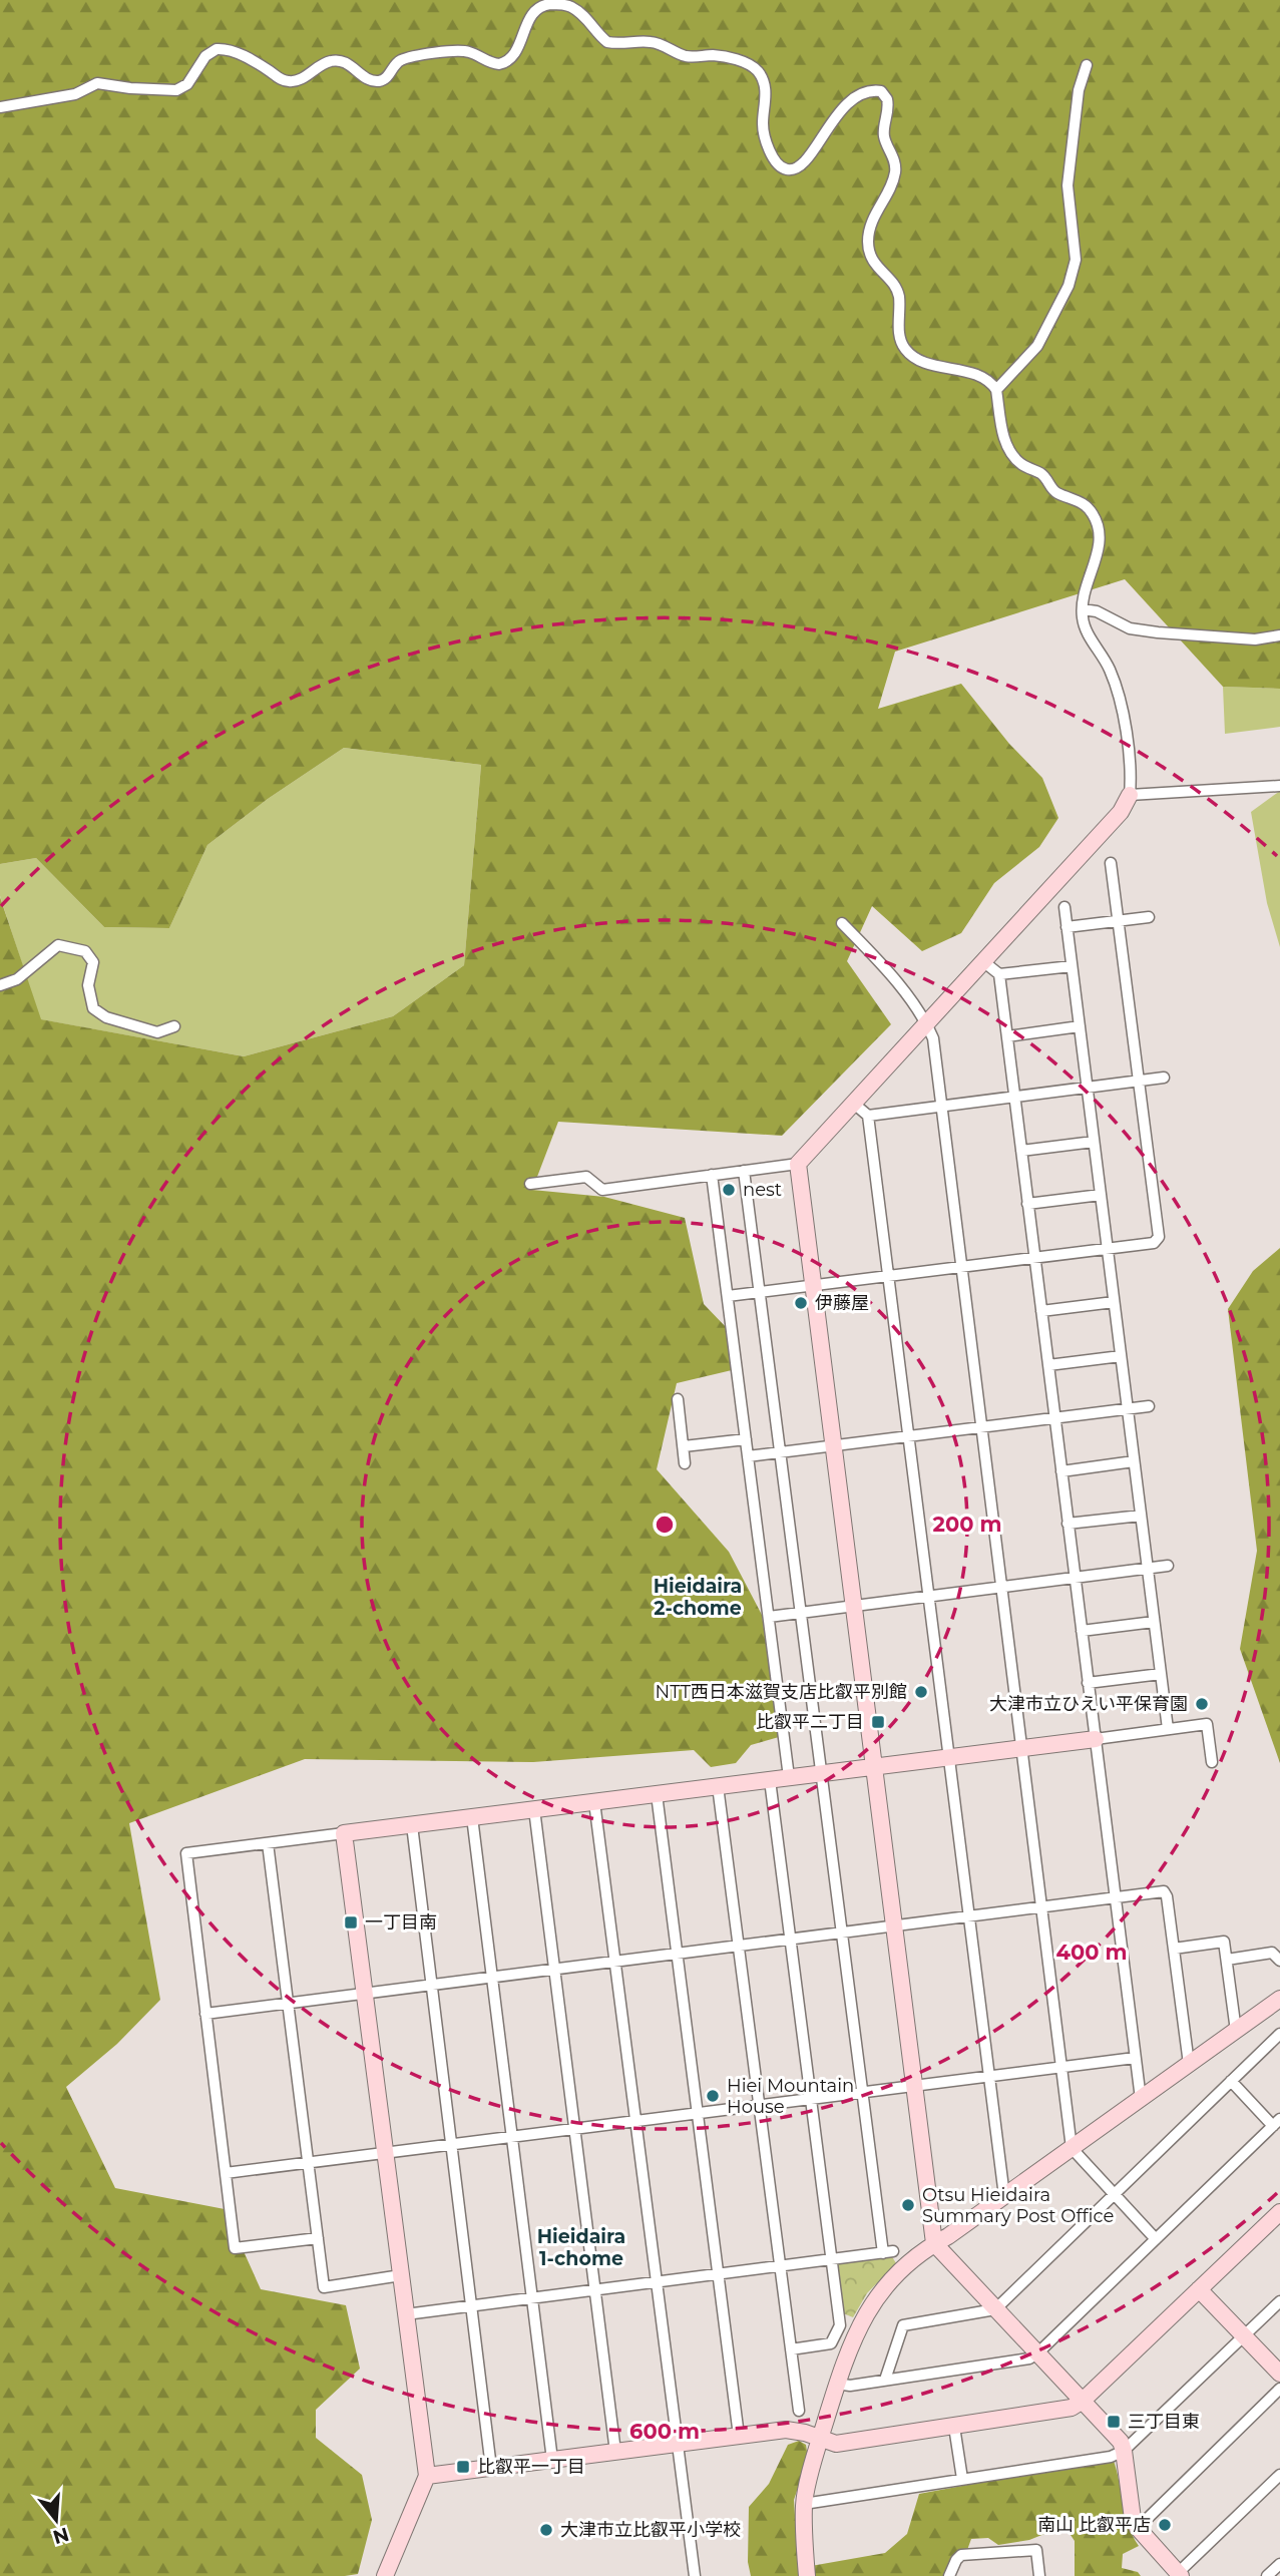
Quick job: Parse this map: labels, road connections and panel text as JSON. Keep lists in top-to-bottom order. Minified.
{"districts":["Hieidaira 2-chome","Hieidaira 1-chome"],"places":{"other":["nest","伊藤屋","NTT西日本滋賀支店比叡平別館","大津市立ひえい平保育園","Hiei Mountain House","Otsu Hieidaira Summary Post Office","南山 比叡平店","大津市立比叡平小学校"],"transit":["比叡平二丁目","一丁目南","三丁目東","比叡平一丁目"]},"north":"bottom","rings":["200 m","400 m","600 m"]}
